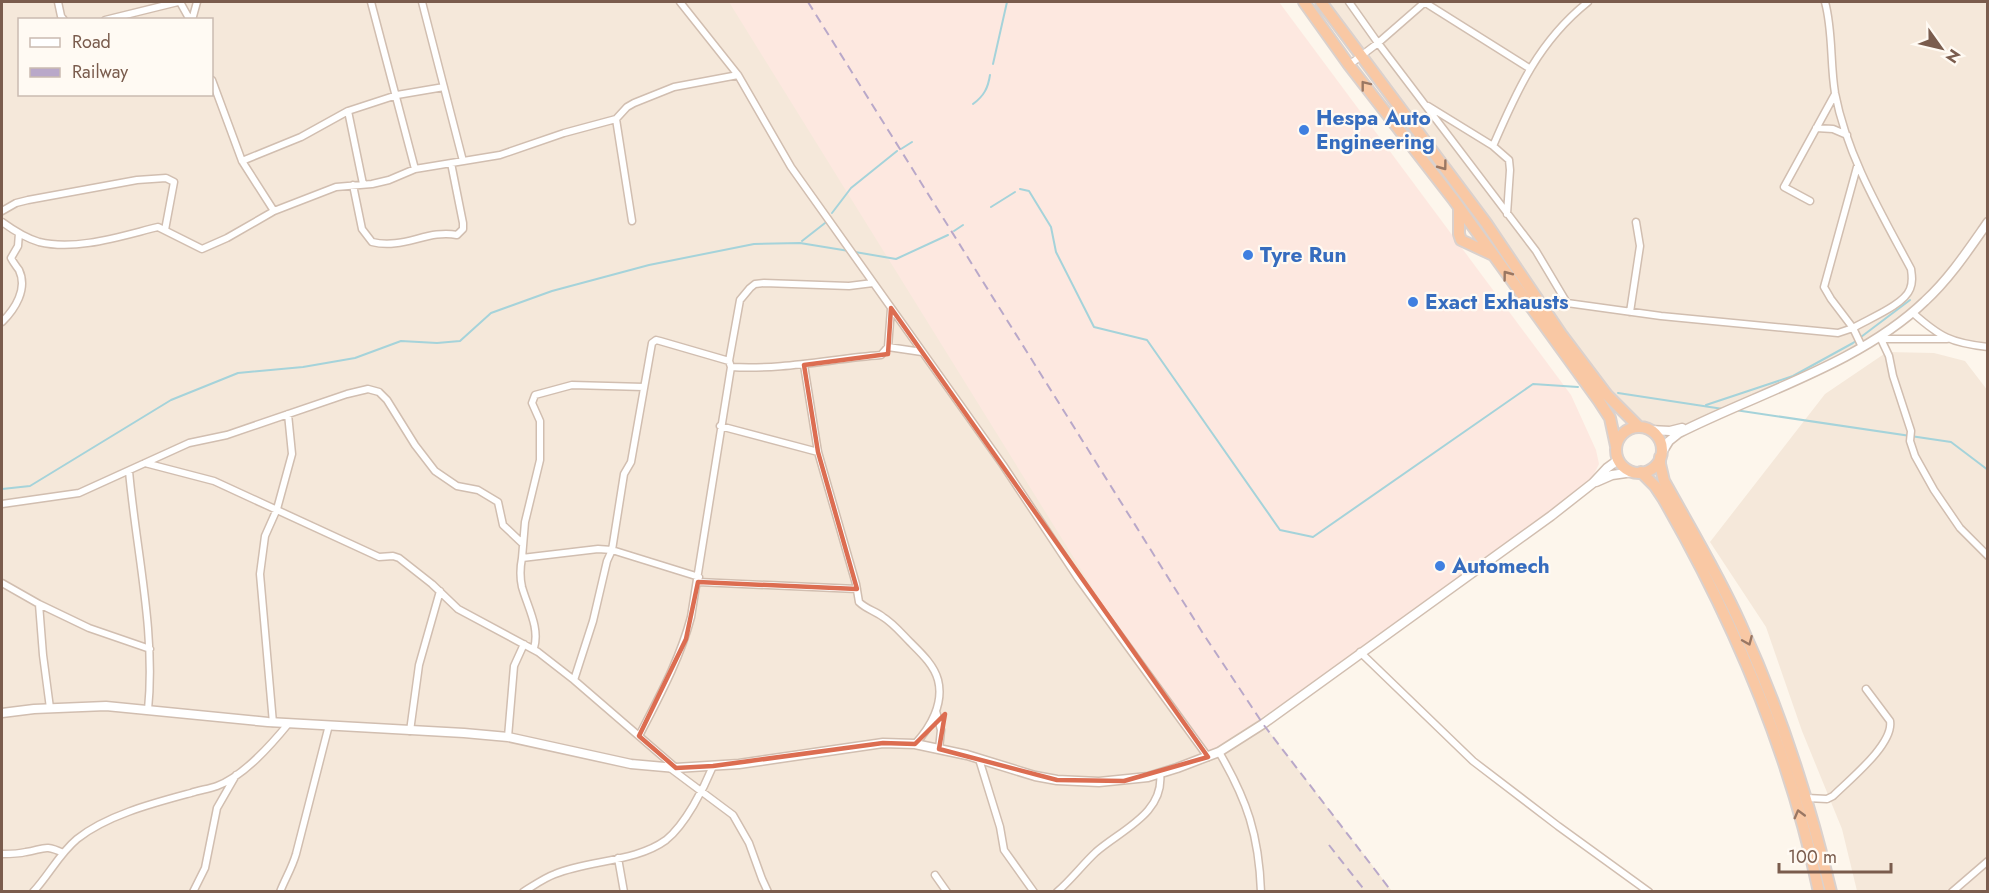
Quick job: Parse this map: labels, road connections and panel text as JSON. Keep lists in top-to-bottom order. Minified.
{"places":["Hespa Auto Engineering","Tyre Run","Exact Exhausts","Automech"],"legend":["Road","Railway"],"scale_bar":"100 m","north":"bottom right"}
